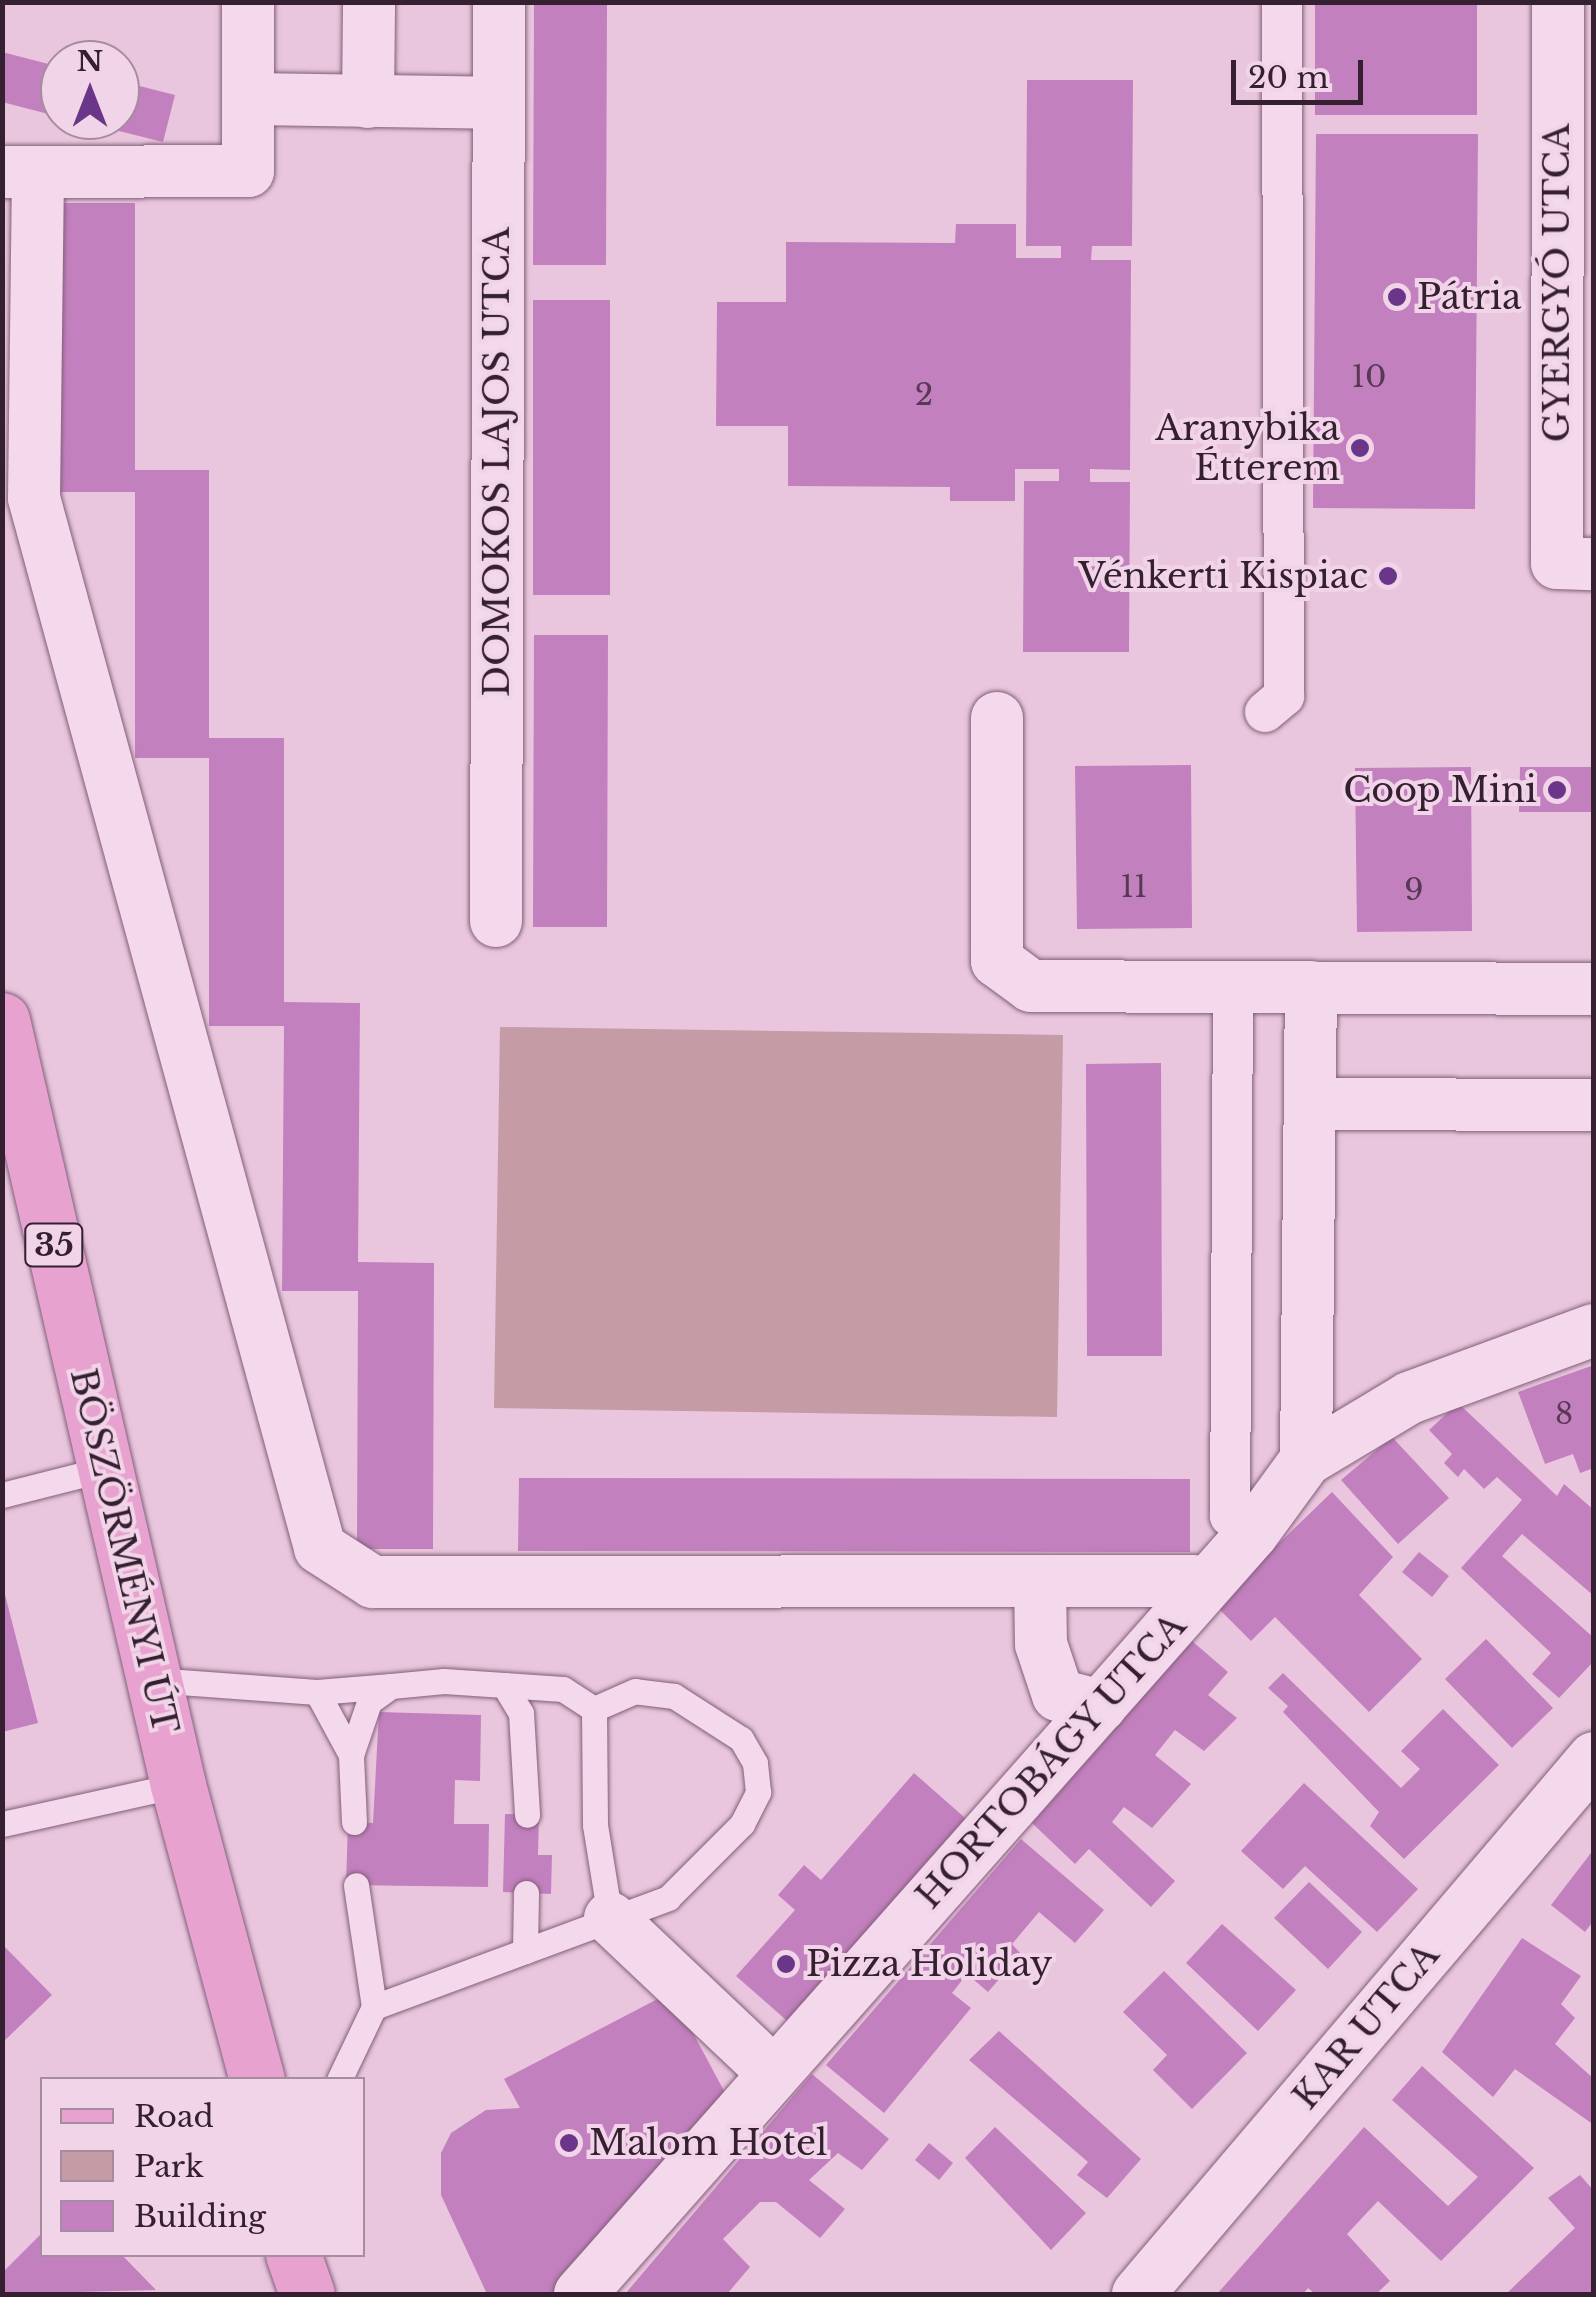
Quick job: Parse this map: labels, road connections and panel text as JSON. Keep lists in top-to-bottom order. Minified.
{"streets":{"main road":["35","BÖSZÖRMÉNYI ÚT"],"street":["GYERGYÓ UTCA","DOMOKOS LAJOS UTCA","HORTOBÁGY UTCA","KAR UTCA"]},"places":["Pátria","Aranybika Étterem","Vénkerti Kispiac","Coop Mini","Pizza Holiday","Malom Hotel"],"house_numbers":["10","2","11","9","8"],"legend":["Road","Park","Building"],"scale_bar":"20 m","north":"top"}
